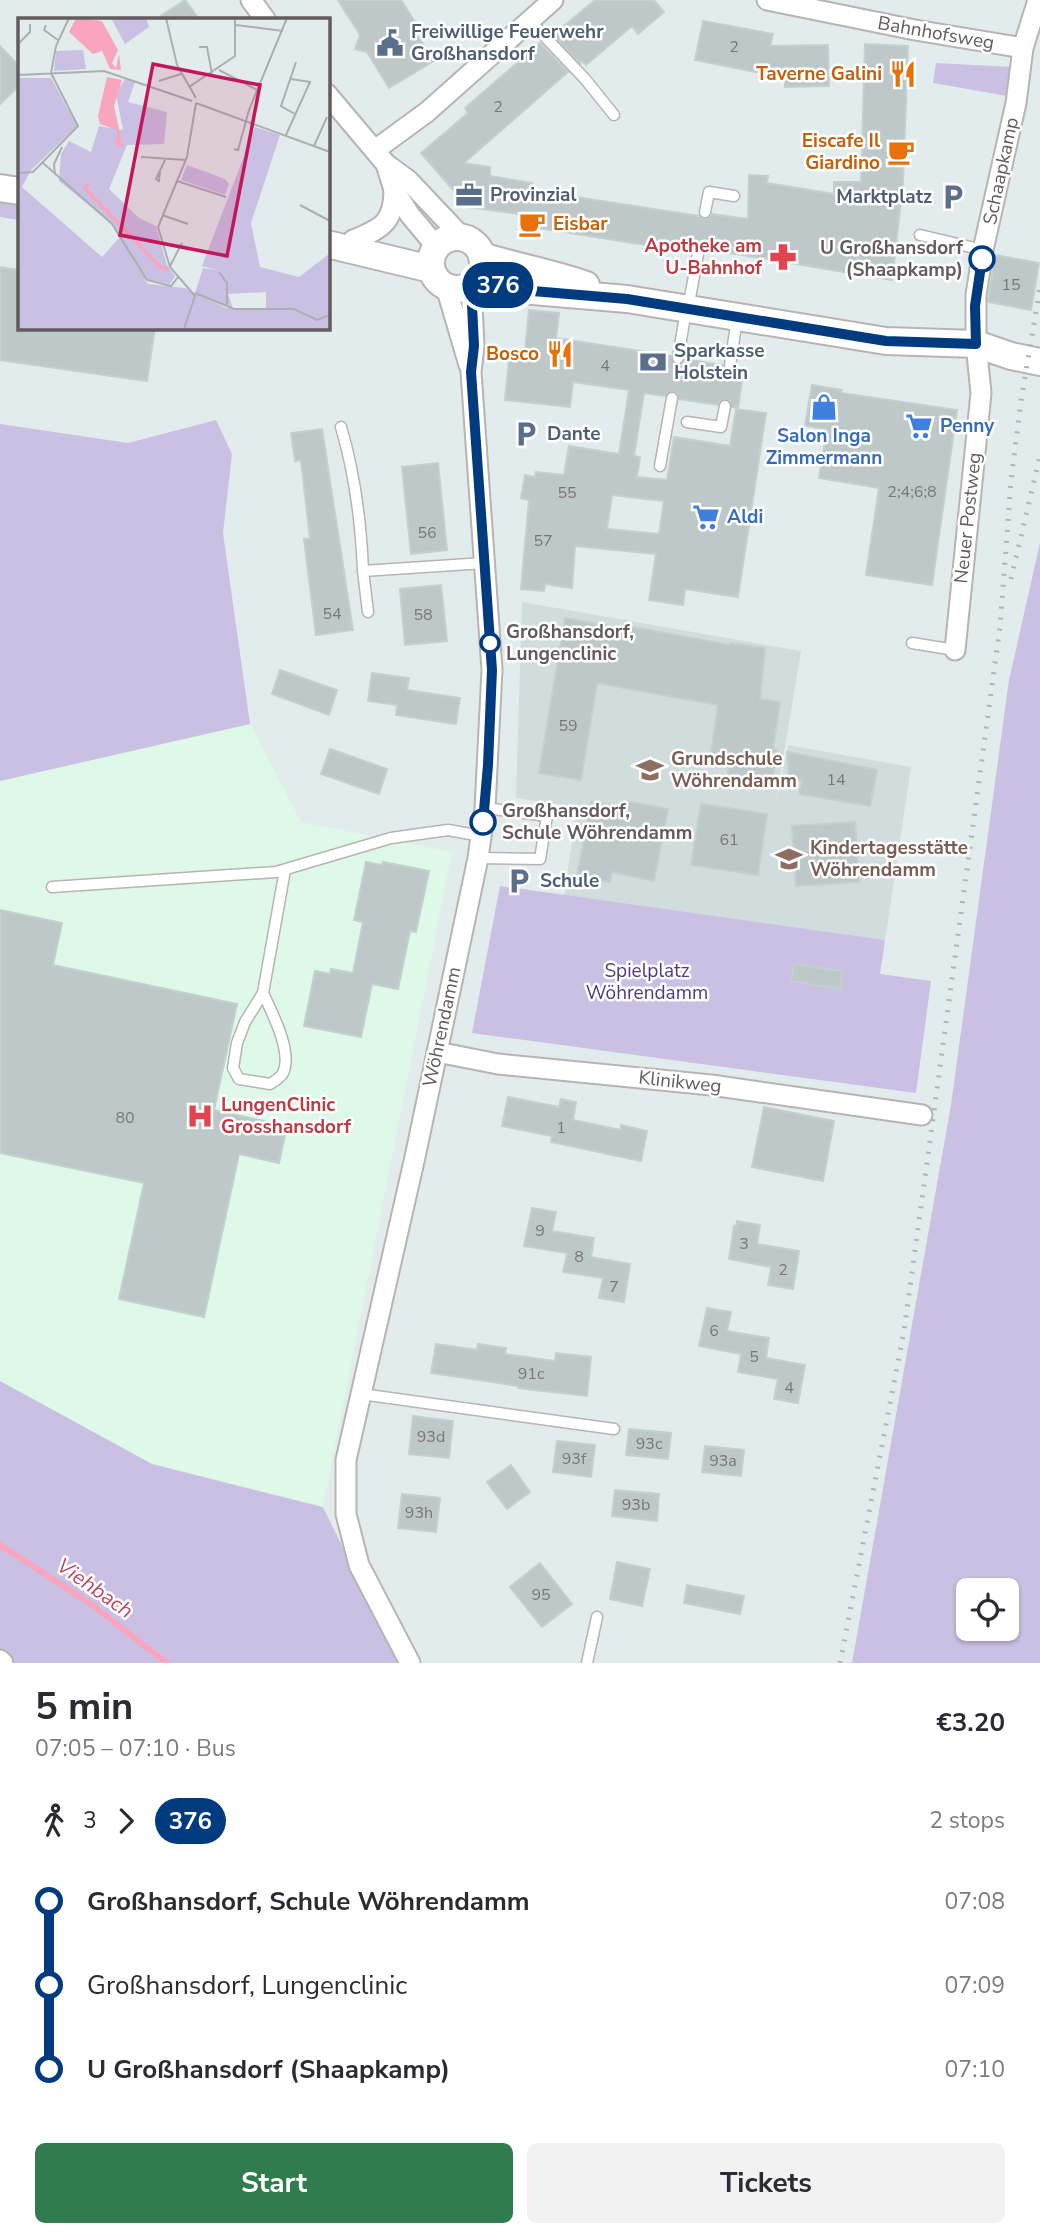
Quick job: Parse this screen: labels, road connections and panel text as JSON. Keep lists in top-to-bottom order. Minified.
{"streets":{"main road":["Wöhrendamm"],"street":["Bahnhofsweg","Schaapkamp","Neuer Postweg","Klinikweg"]},"crossings":[["Bahnhofsweg","Schaapkamp"],["Schaapkamp","Neuer Postweg"],["Wöhrendamm","Klinikweg"]],"water":["Viehbach"],"parks":["Spielplatz Wöhrendamm"],"places":{"public building":["Freiwillige Feuerwehr Großhansdorf"],"restaurant":["Taverne Galini","Bosco"],"cafe":["Eiscafe Il Giardino","Eisbar"],"office":["Provinzial"],"parking":["Marktplatz","Dante","Schule"],"pharmacy":["Apotheke am U-Bahnhof"],"other":["U Großhansdorf (Shaapkamp)","Großhansdorf, Lungenclinic","Großhansdorf, Schule Wöhrendamm"],"bank":["Sparkasse Holstein"],"shop":["Salon Inga Zimmermann"],"supermarket":["Penny","Aldi"],"school or university":["Grundschule Wöhrendamm","Kindertagesstätte Wöhrendamm"],"hospital":["LungenClinic Grosshansdorf"]},"lines":["bus line 376"],"house_numbers":["2","2","15","4","2;4;6;8","55","56","57","54","58","59","14","61","80","1","9","3","8","2","7","6","5","91c","4","93d","93c","93f","93a","93b","93h","95"],"page":{"on_map":"376","heading":["5 min","07:05 – 07:10 · Bus","€3.20"],"legs":["3","376","2 stops"],"list":[{"name":"Großhansdorf, Schule Wöhrendamm","value":"07:08"},{"name":"Großhansdorf, Lungenclinic","value":"07:09"},{"name":"U Großhansdorf (Shaapkamp)","value":"07:10"}],"buttons":["Start","Tickets"]}}
